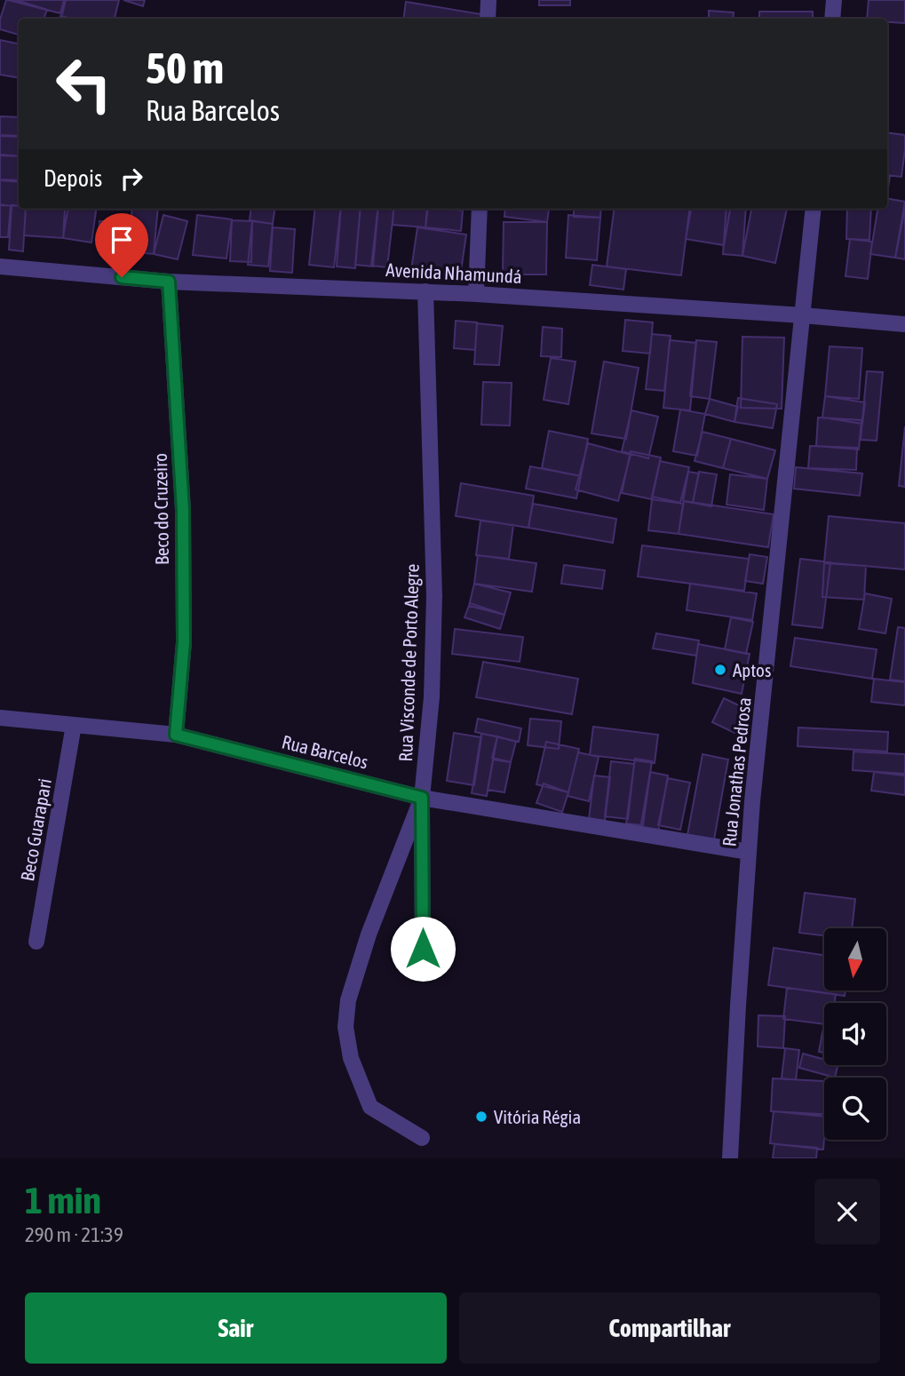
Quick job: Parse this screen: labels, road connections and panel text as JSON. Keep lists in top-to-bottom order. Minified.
{"streets":{"street":["Avenida Nhamundá","Beco do Cruzeiro","Rua Visconde de Porto Alegre","Rua Barcelos","Rua Jonathas Pedrosa","Beco Guarapari"]},"crossings":[["Avenida Nhamundá","Beco do Cruzeiro"],["Avenida Nhamundá","Rua Visconde de Porto Alegre"],["Avenida Nhamundá","Rua Jonathas Pedrosa"],["Beco do Cruzeiro","Rua Barcelos"],["Rua Visconde de Porto Alegre","Rua Barcelos"],["Rua Barcelos","Rua Jonathas Pedrosa"],["Rua Barcelos","Beco Guarapari"]],"places":["Aptos","Vitória Régia"],"north":"bottom","page":{"turn":["50 m","Rua Barcelos"],"then":"Depois","heading":["1 min","290 m · 21:39"],"buttons":["Sair","Compartilhar"]}}
